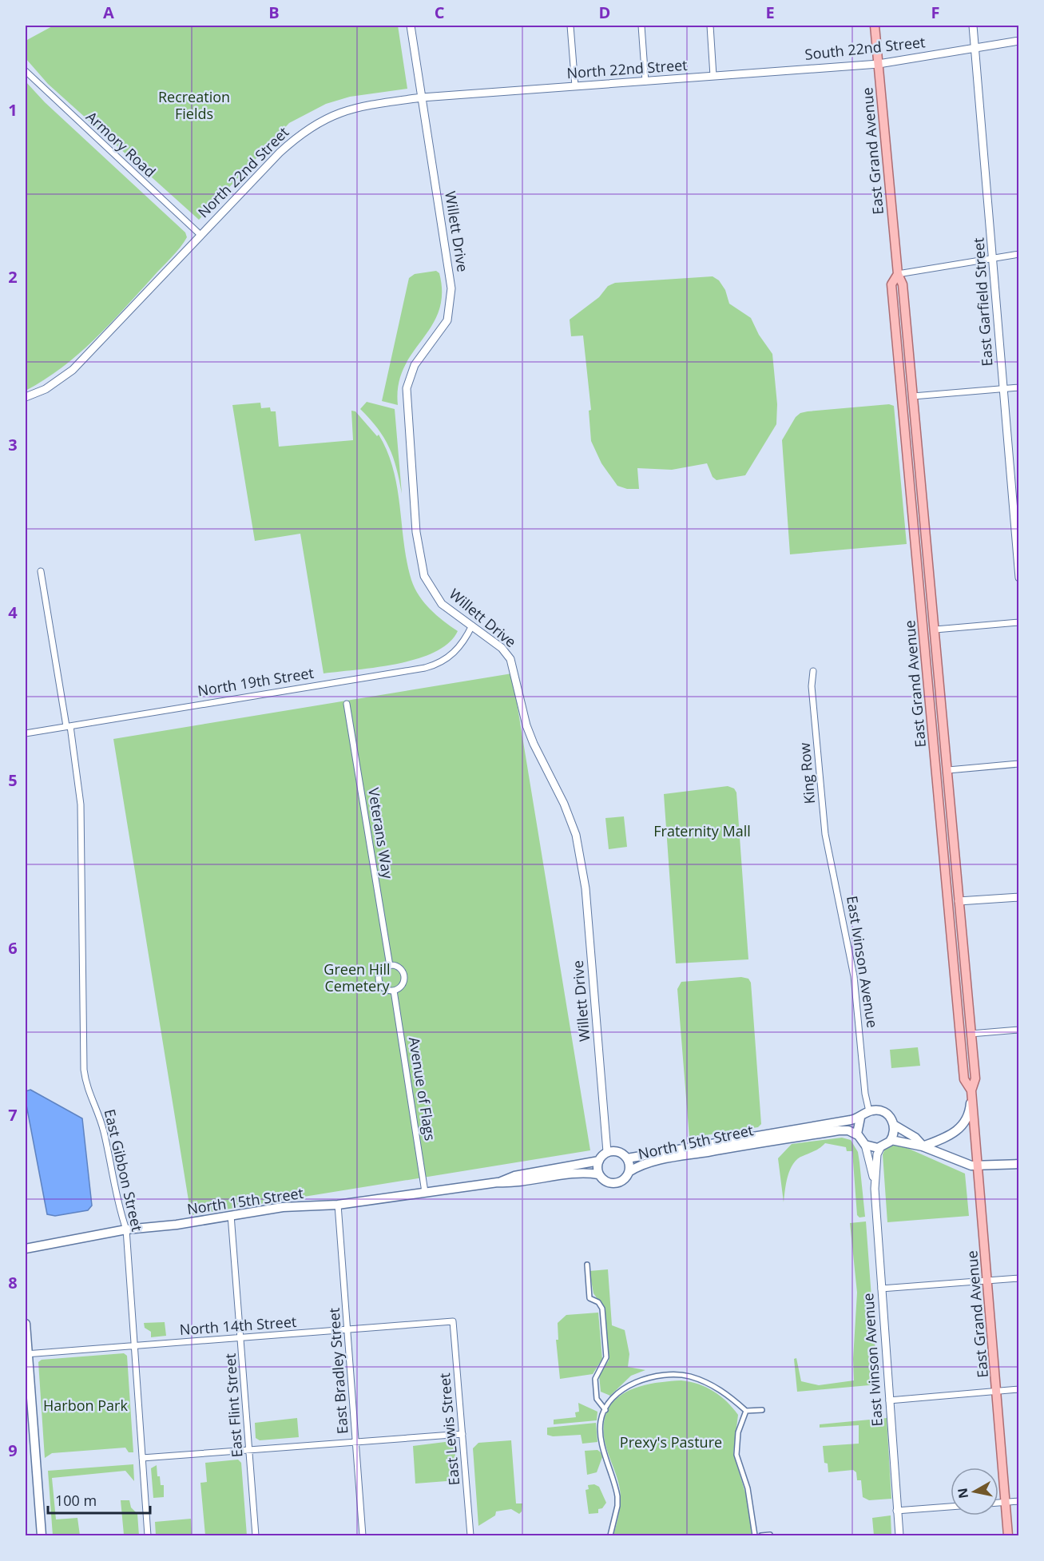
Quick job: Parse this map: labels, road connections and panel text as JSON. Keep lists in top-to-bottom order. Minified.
{"streets":{"main road":["East Grand Avenue","North 15th Street"],"street":["South 22nd Street","North 22nd Street","Armory Road","Willett Drive","East Garfield Street","North 19th Street","King Row","Veterans Way","East Ivinson Avenue","Avenue of Flags","East Gibbon Street","North 14th Street","East Bradley Street","East Flint Street","East Lewis Street"]},"crossings":[["South 22nd Street","North 22nd Street"],["South 22nd Street","East Grand Avenue"],["South 22nd Street","East Garfield Street"],["North 22nd Street","Armory Road"],["North 22nd Street","Willett Drive"],["Willett Drive","North 19th Street"],["Willett Drive","North 15th Street"],["North 19th Street","East Gibbon Street"],["King Row","East Ivinson Avenue"],["Veterans Way","Avenue of Flags"],["Avenue of Flags","North 15th Street"],["North 15th Street","East Gibbon Street"],["North 15th Street","East Bradley Street"],["North 15th Street","East Flint Street"],["East Gibbon Street","North 14th Street"],["North 14th Street","East Bradley Street"],["North 14th Street","East Flint Street"],["North 14th Street","East Lewis Street"]],"parks":["Recreation Fields","Fraternity Mall","Green Hill Cemetery","Harbon Park","Prexy's Pasture"],"scale_bar":"100 m","north":"left","grid":{"columns":["A","B","C","D","E","F"],"rows":["1","2","3","4","5","6","7","8","9"]}}
